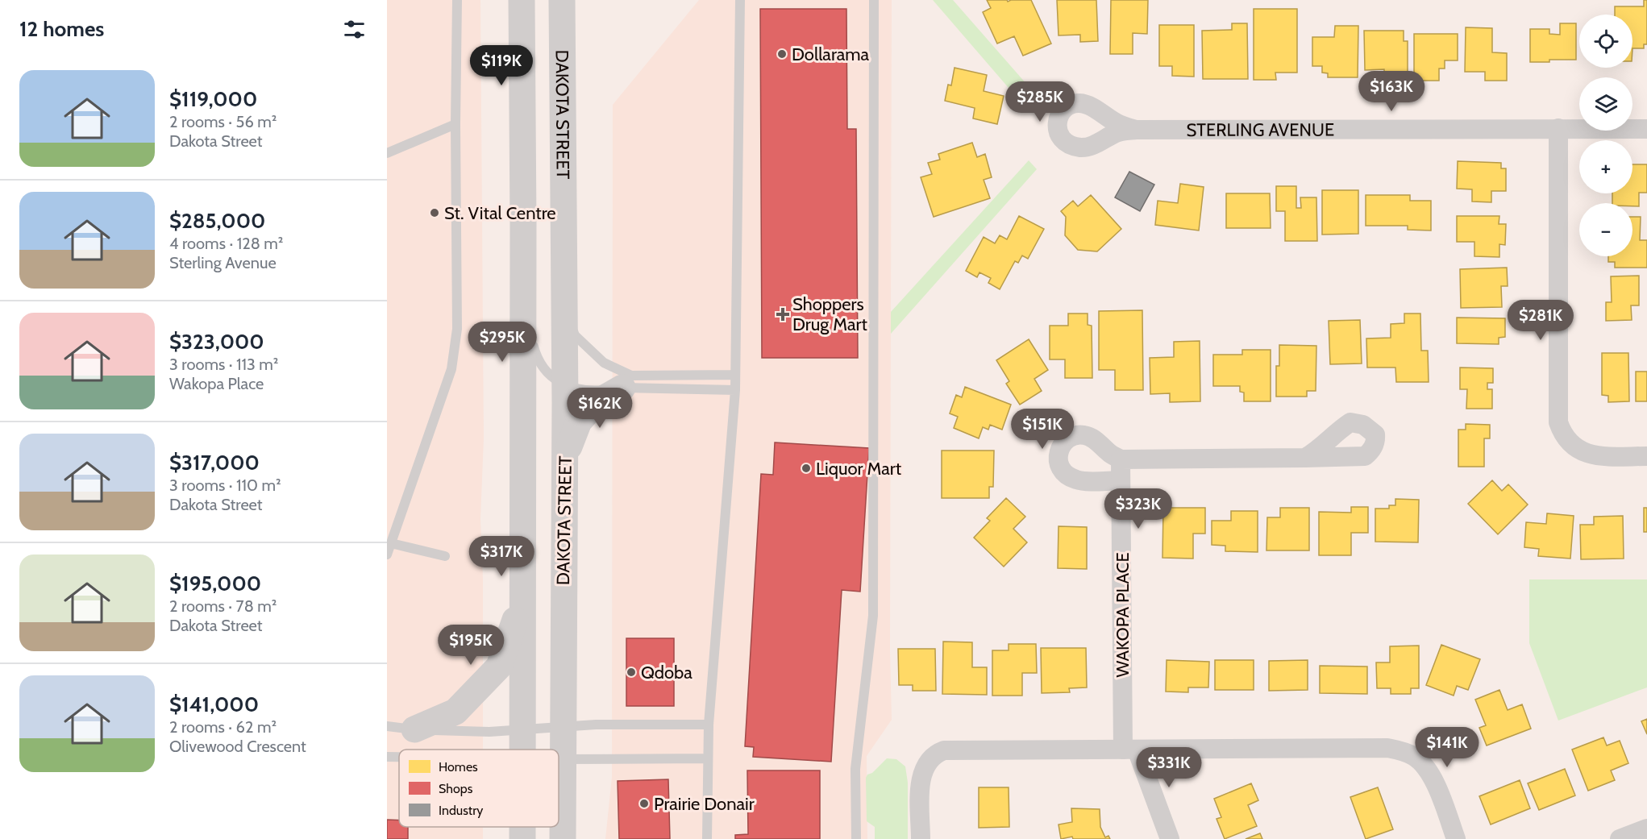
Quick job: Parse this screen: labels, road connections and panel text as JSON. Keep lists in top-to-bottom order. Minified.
{"streets":{"main road":["DAKOTA STREET"],"street":["STERLING AVENUE","WAKOPA PLACE"]},"places":{"other":["Dollarama","St. Vital Centre","Liquor Mart","Qdoba","Prairie Donair"],"health":["Shoppers Drug Mart"]},"legend":["Homes","Shops","Industry"],"page":{"heading":"12 homes","map_buttons":["+","−"],"price":["$119K","$163K","$285K","$281K","$295K","$162K","$151K","$323K","$317K","$195K","$141K","$331K"],"list":[{"name":"$119,000","note":"2 rooms · 56 m² · Dakota Street"},{"name":"$285,000","note":"4 rooms · 128 m² · Sterling Avenue"},{"name":"$323,000","note":"3 rooms · 113 m² · Wakopa Place"},{"name":"$317,000","note":"3 rooms · 110 m² · Dakota Street"},{"name":"$195,000","note":"2 rooms · 78 m² · Dakota Street"},{"name":"$141,000","note":"2 rooms · 62 m² · Olivewood Crescent"}]}}
